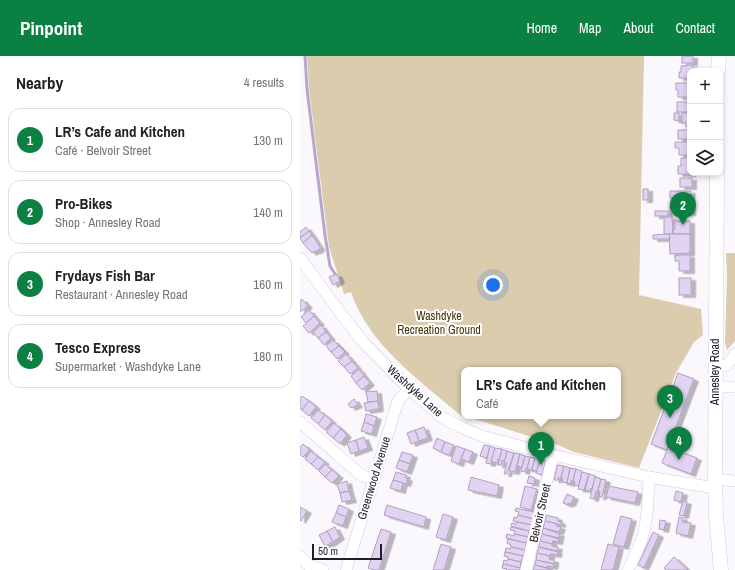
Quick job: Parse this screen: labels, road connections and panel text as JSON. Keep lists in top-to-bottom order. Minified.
{"streets":{"street":["Annesley Road","Washdyke Lane","Greenwood Avenue","Belvoir Street"]},"crossings":[["Annesley Road","Washdyke Lane"],["Washdyke Lane","Greenwood Avenue"],["Washdyke Lane","Belvoir Street"]],"parks":["Washdyke Recreation Ground"],"scale_bar":"50 m","page":{"header":"Pinpoint","nav":["Home","Map","About","Contact"],"heading":["Nearby","4 results"],"map_buttons":["+","−"],"list":[{"mark":"1","name":"LR’s Cafe and Kitchen","note":"Café · Belvoir Street","value":"130 m"},{"mark":"2","name":"Pro-Bikes","note":"Shop · Annesley Road","value":"140 m"},{"mark":"3","name":"Frydays Fish Bar","note":"Restaurant · Annesley Road","value":"160 m"},{"mark":"4","name":"Tesco Express","note":"Supermarket · Washdyke Lane","value":"180 m"}],"pins":["2","3","4","1"],"popup":["LR’s Cafe and Kitchen","Café"],"scale":"50 m"}}
